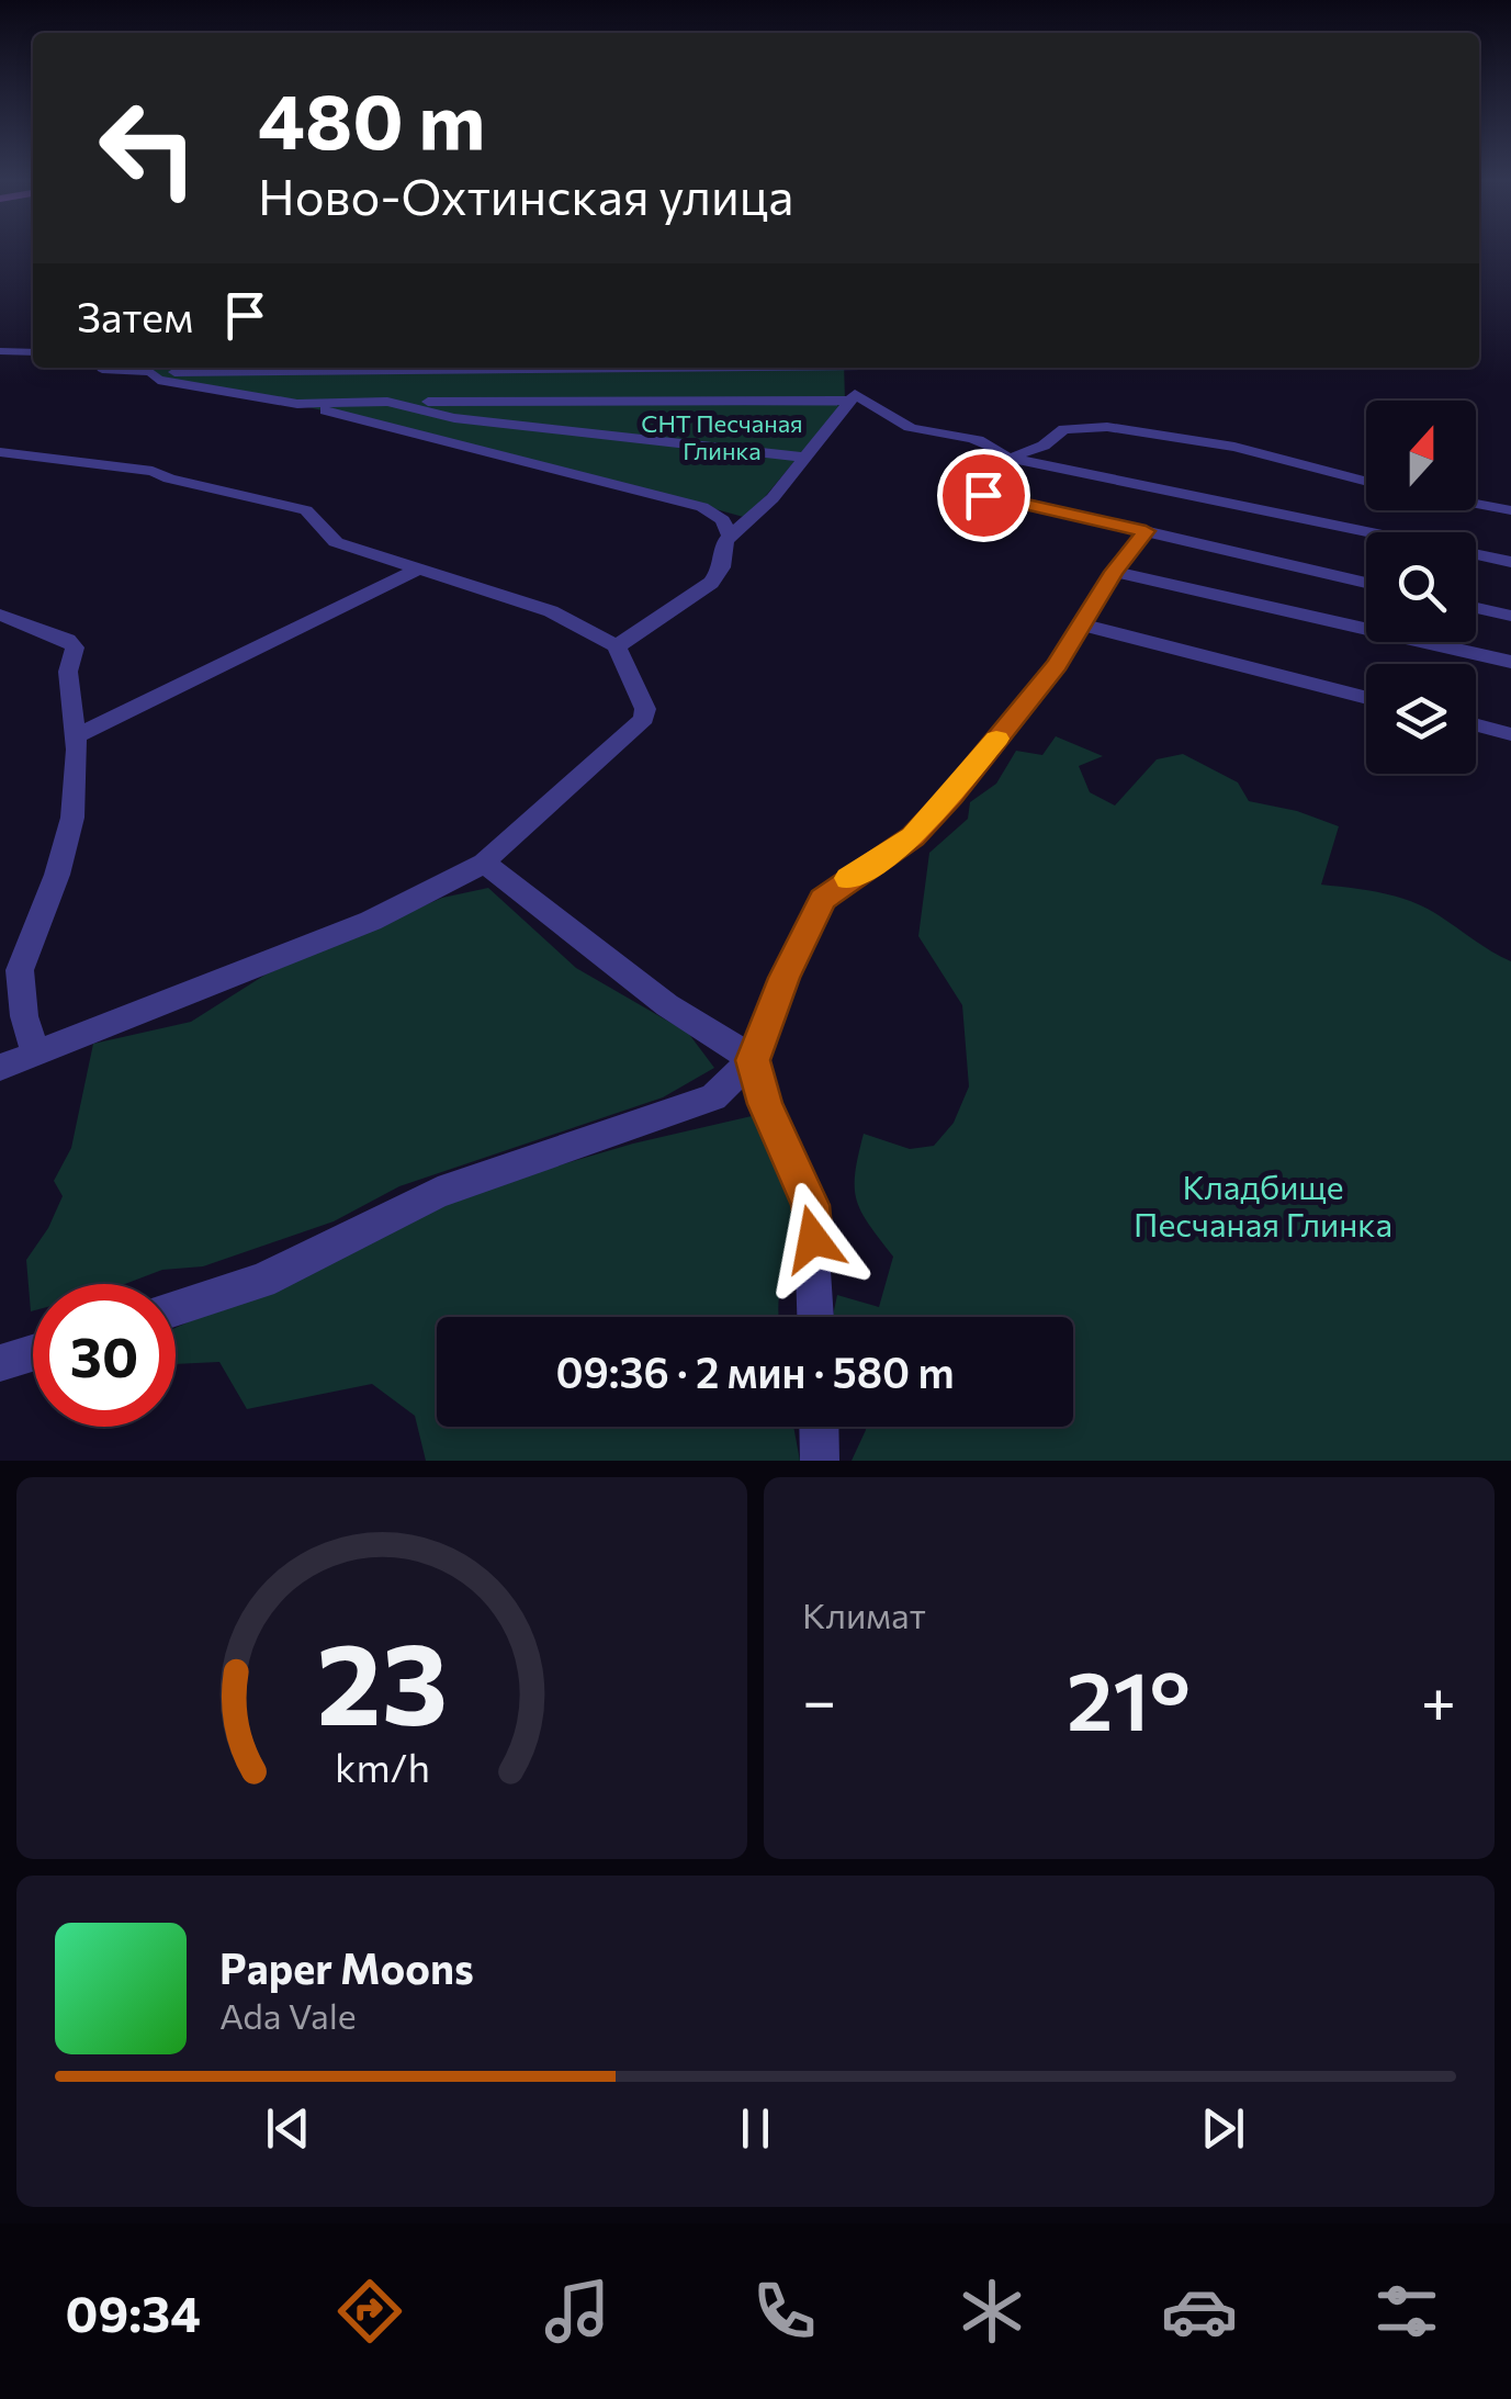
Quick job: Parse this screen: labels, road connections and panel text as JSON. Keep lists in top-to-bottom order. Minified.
{"parks":["СНТ Песчаная Глинка","Кладбище Песчаная Глинка"],"north":"top","page":{"turn":["480 m","Ново-Охтинская улица"],"then":"Затем","limit":"30","trip":"09:36 · 2 мин · 580 m","tile":"Климат","heat":["−","21°","+"],"song":["Paper Moons","Ada Vale"],"tabs":"09:34","gauge":["23","km/h"]}}
